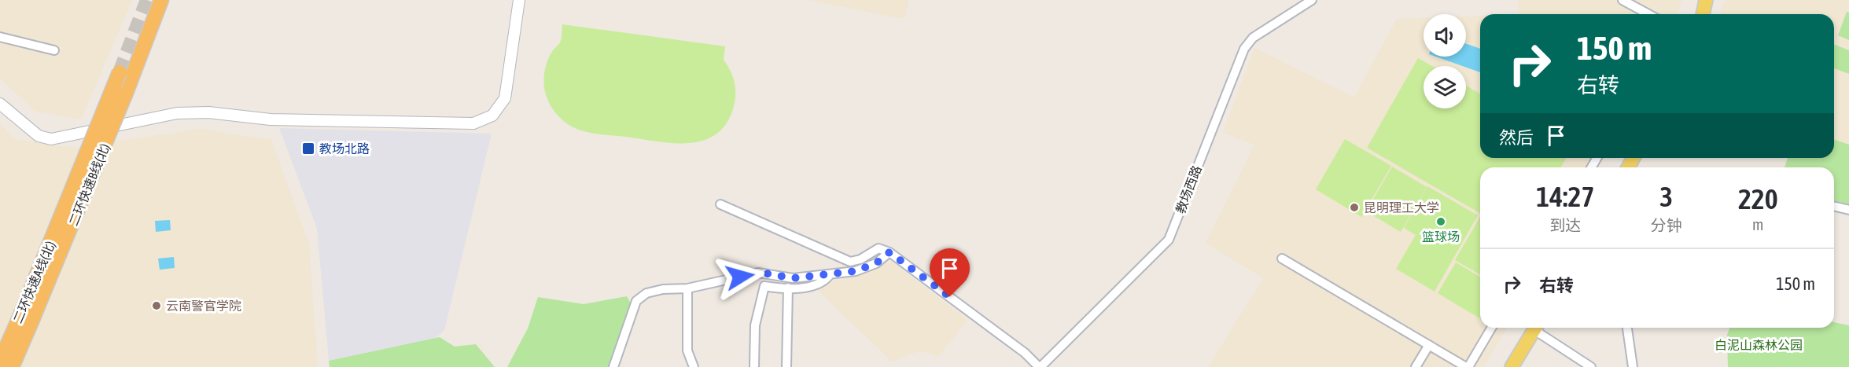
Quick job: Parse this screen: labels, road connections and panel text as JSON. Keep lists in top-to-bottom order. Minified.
{"streets":{"highway":["二环快速B线(北)","二环快速A线(北)"],"street":["教场西路"]},"crossings":[["二环快速B线(北)","二环快速A线(北)"]],"parks":["白泥山森林公园"],"places":{"transit":["教场北路"],"other":["昆明理工大学","篮球场","云南警官学院"]},"page":{"turn":["150 m","右转"],"then":"然后","eta":["14:27","到达","3","分钟","220","m"],"list":[{"name":"右转","value":"150 m"}]}}
